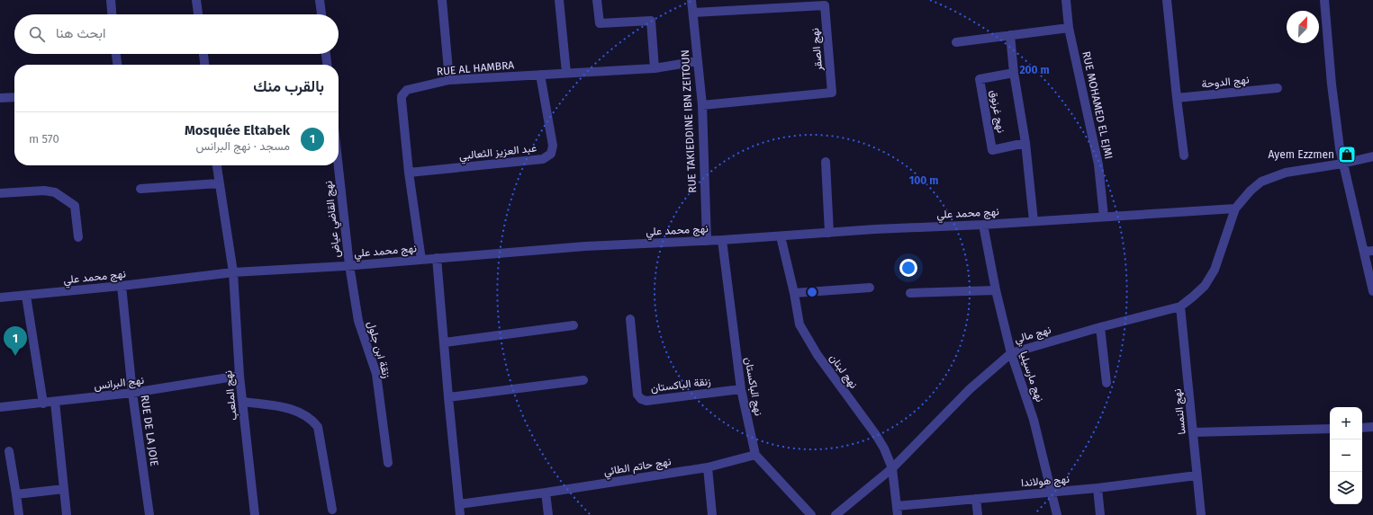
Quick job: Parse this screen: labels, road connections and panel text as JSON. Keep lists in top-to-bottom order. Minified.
{"streets":{"street":["نهج الصقر","RUE AL HAMBRA","نهج الدوحة","RUE MOHAMED EL EJMI","نهج غرنوق","RUE TAKIEDDINE IBN ZEITOUN","عبد العزيز الثعالبي","نهج محمد علي","نهج القاضي عياض","نهج مالي","زنقة ابن جلول","نهج لبنان","نهج مارسيليا","نهج البرانس","زنقة الباكستان","نهج الباكستان","نهج الملعب","نهج النمسا","RUE DE LA JOIE","نهج حاتم الطائي","نهج هولاندا"]},"crossings":[["نهج الصقر","RUE TAKIEDDINE IBN ZEITOUN"],["RUE AL HAMBRA","RUE TAKIEDDINE IBN ZEITOUN"],["RUE AL HAMBRA","عبد العزيز الثعالبي"],["RUE AL HAMBRA","نهج محمد علي"],["RUE MOHAMED EL EJMI","نهج محمد علي"],["نهج غرنوق","نهج محمد علي"],["RUE TAKIEDDINE IBN ZEITOUN","نهج محمد علي"],["نهج محمد علي","نهج القاضي عياض"],["نهج محمد علي","نهج مالي"],["نهج محمد علي","زنقة ابن جلول"],["نهج محمد علي","نهج لبنان"],["نهج محمد علي","نهج مارسيليا"],["نهج محمد علي","نهج الباكستان"],["نهج محمد علي","نهج الملعب"],["نهج محمد علي","RUE DE LA JOIE"],["نهج القاضي عياض","زنقة ابن جلول"],["نهج مالي","نهج لبنان"],["نهج مالي","نهج مارسيليا"],["نهج مالي","نهج النمسا"],["نهج لبنان","نهج هولاندا"],["نهج مارسيليا","نهج هولاندا"],["نهج البرانس","نهج الملعب"],["نهج البرانس","RUE DE LA JOIE"],["زنقة الباكستان","نهج الباكستان"],["نهج الباكستان","نهج حاتم الطائي"],["نهج النمسا","نهج هولاندا"]],"places":{"shop":["Ayem Ezzmen"]},"north":"top right","page":{"search":"ابحث هنا","heading":"بالقرب منك","list":[{"mark":"1","name":"Mosquée Eltabek","note":"مسجد · نهج البرانس","value":"570 m"}],"pins":"1","map_buttons":["+","−"]},"rings":["200 m","100 m"]}
